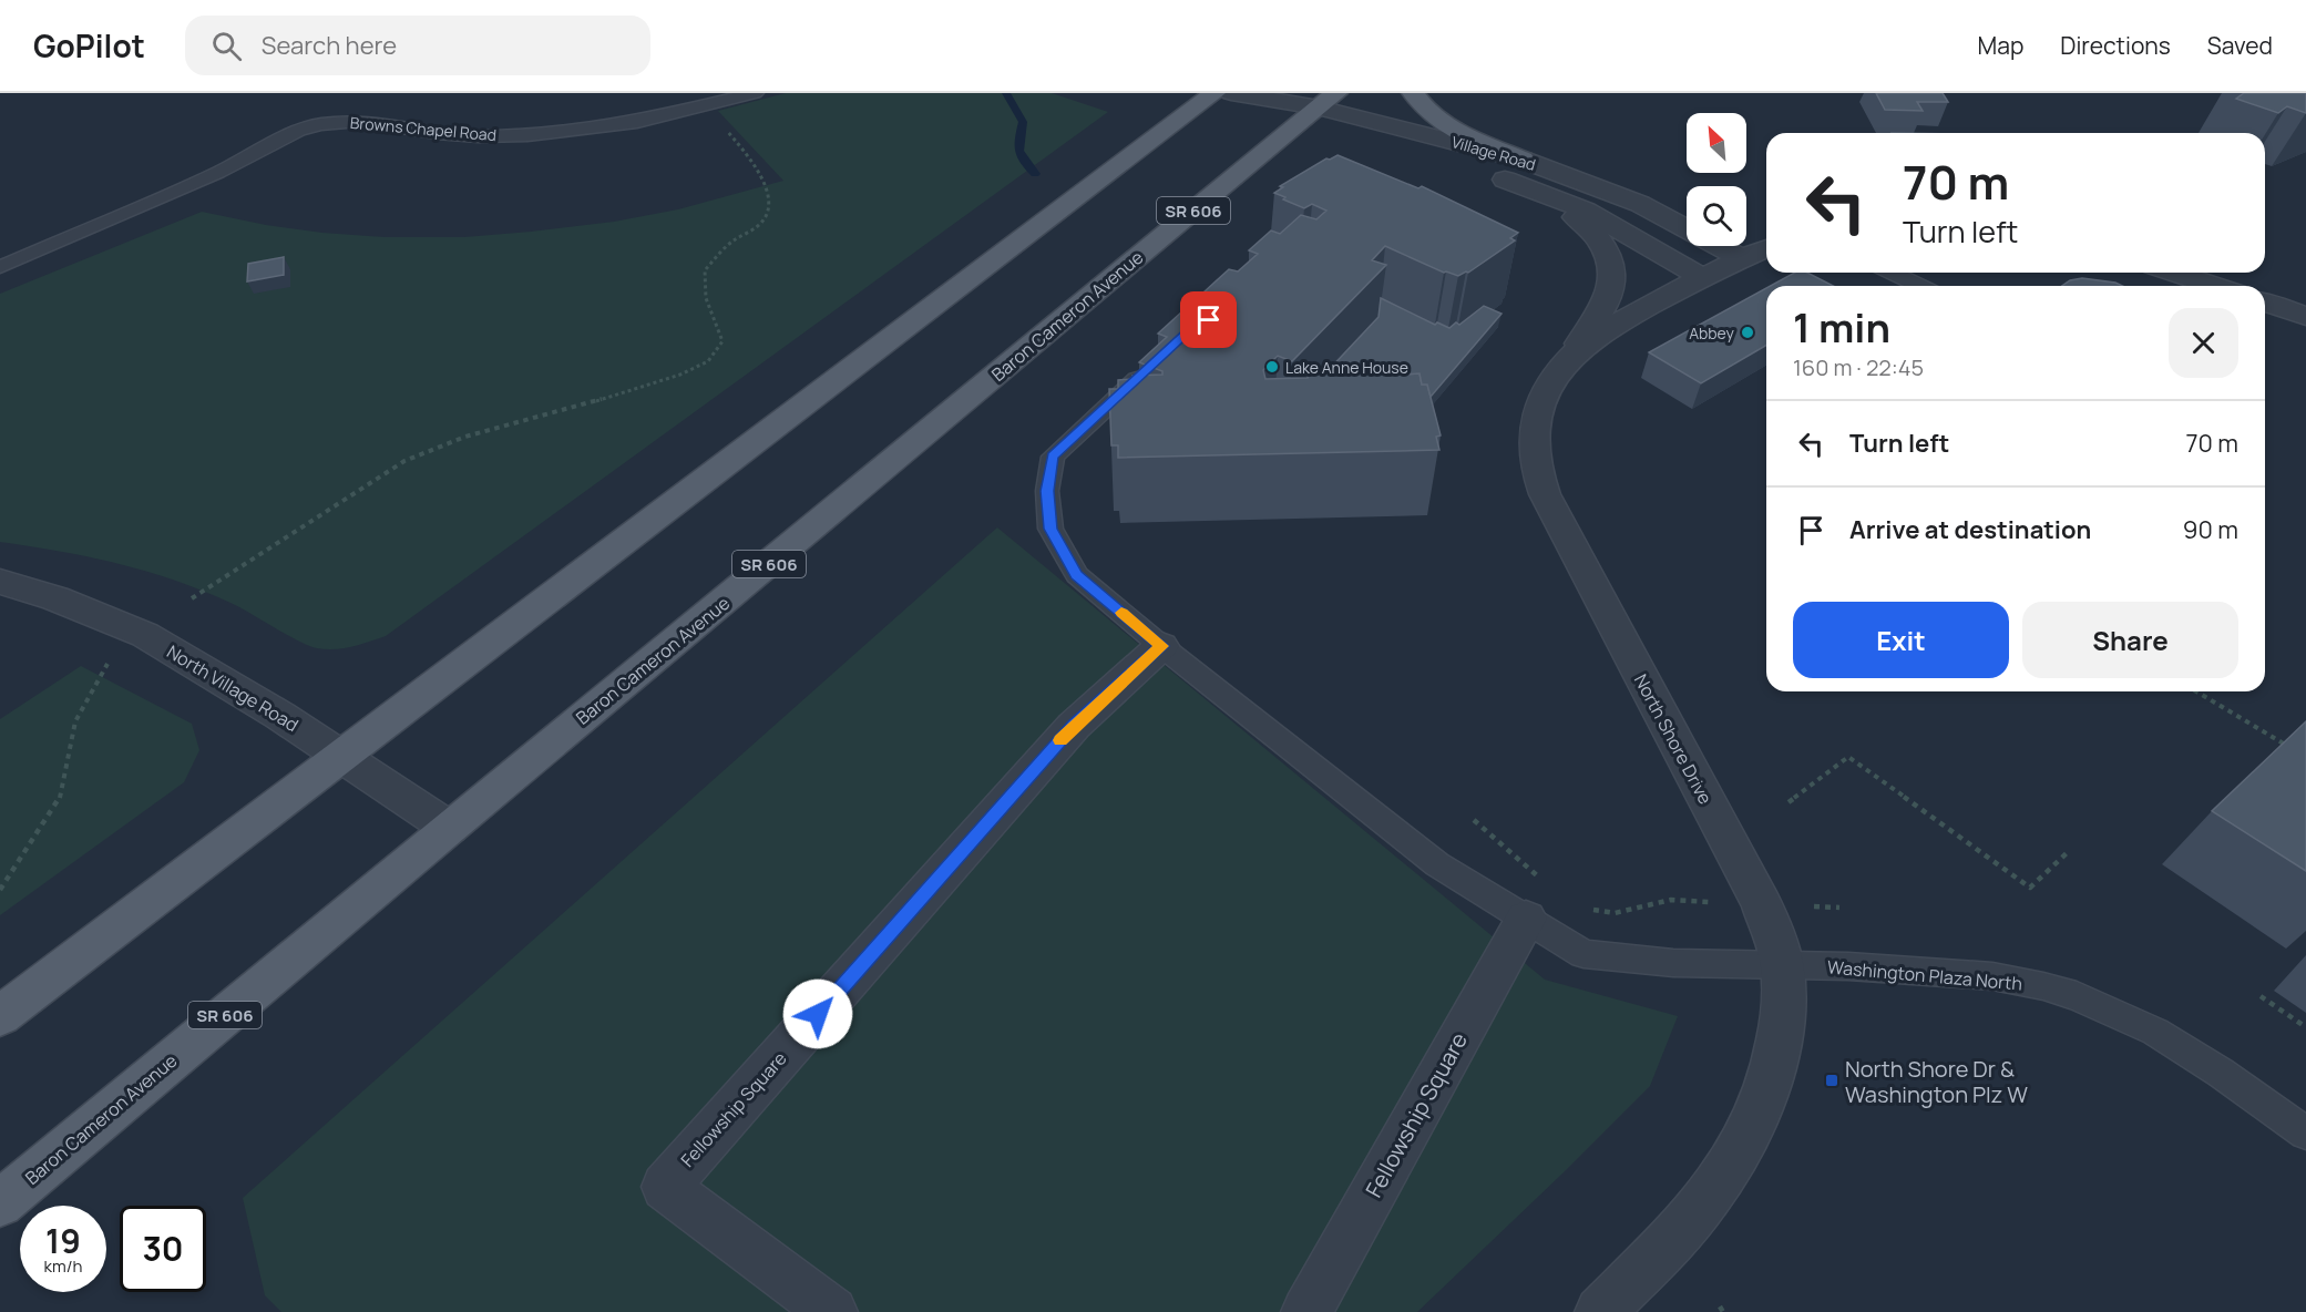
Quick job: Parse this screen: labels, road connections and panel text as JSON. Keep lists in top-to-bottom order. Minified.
{"streets":{"main road":["SR 606","Baron Cameron Avenue"],"street":["Village Road","North Village Road","North Shore Drive","Fellowship Square"],"lane":["Browns Chapel Road","Washington Plaza North"]},"crossings":[["Village Road","Baron Cameron Avenue"],["Village Road","North Shore Drive"],["Baron Cameron Avenue","North Village Road"],["North Shore Drive","Washington Plaza North"],["Washington Plaza North","Fellowship Square"]],"places":{"other":["Abbey","Lake Anne House"],"transit":["North Shore Dr & Washington Plz W"]},"north":"top left","page":{"header":"GoPilot","search":"Search here","nav":["Map","Directions","Saved"],"turn":["70 m","Turn left"],"heading":["1 min","160 m · 22:45"],"list":[{"name":"Turn left","value":"70 m"},{"name":"Arrive at destination","value":"90 m"}],"buttons":["Exit","Share"],"speed":"19 km/h","limit":"30"}}
